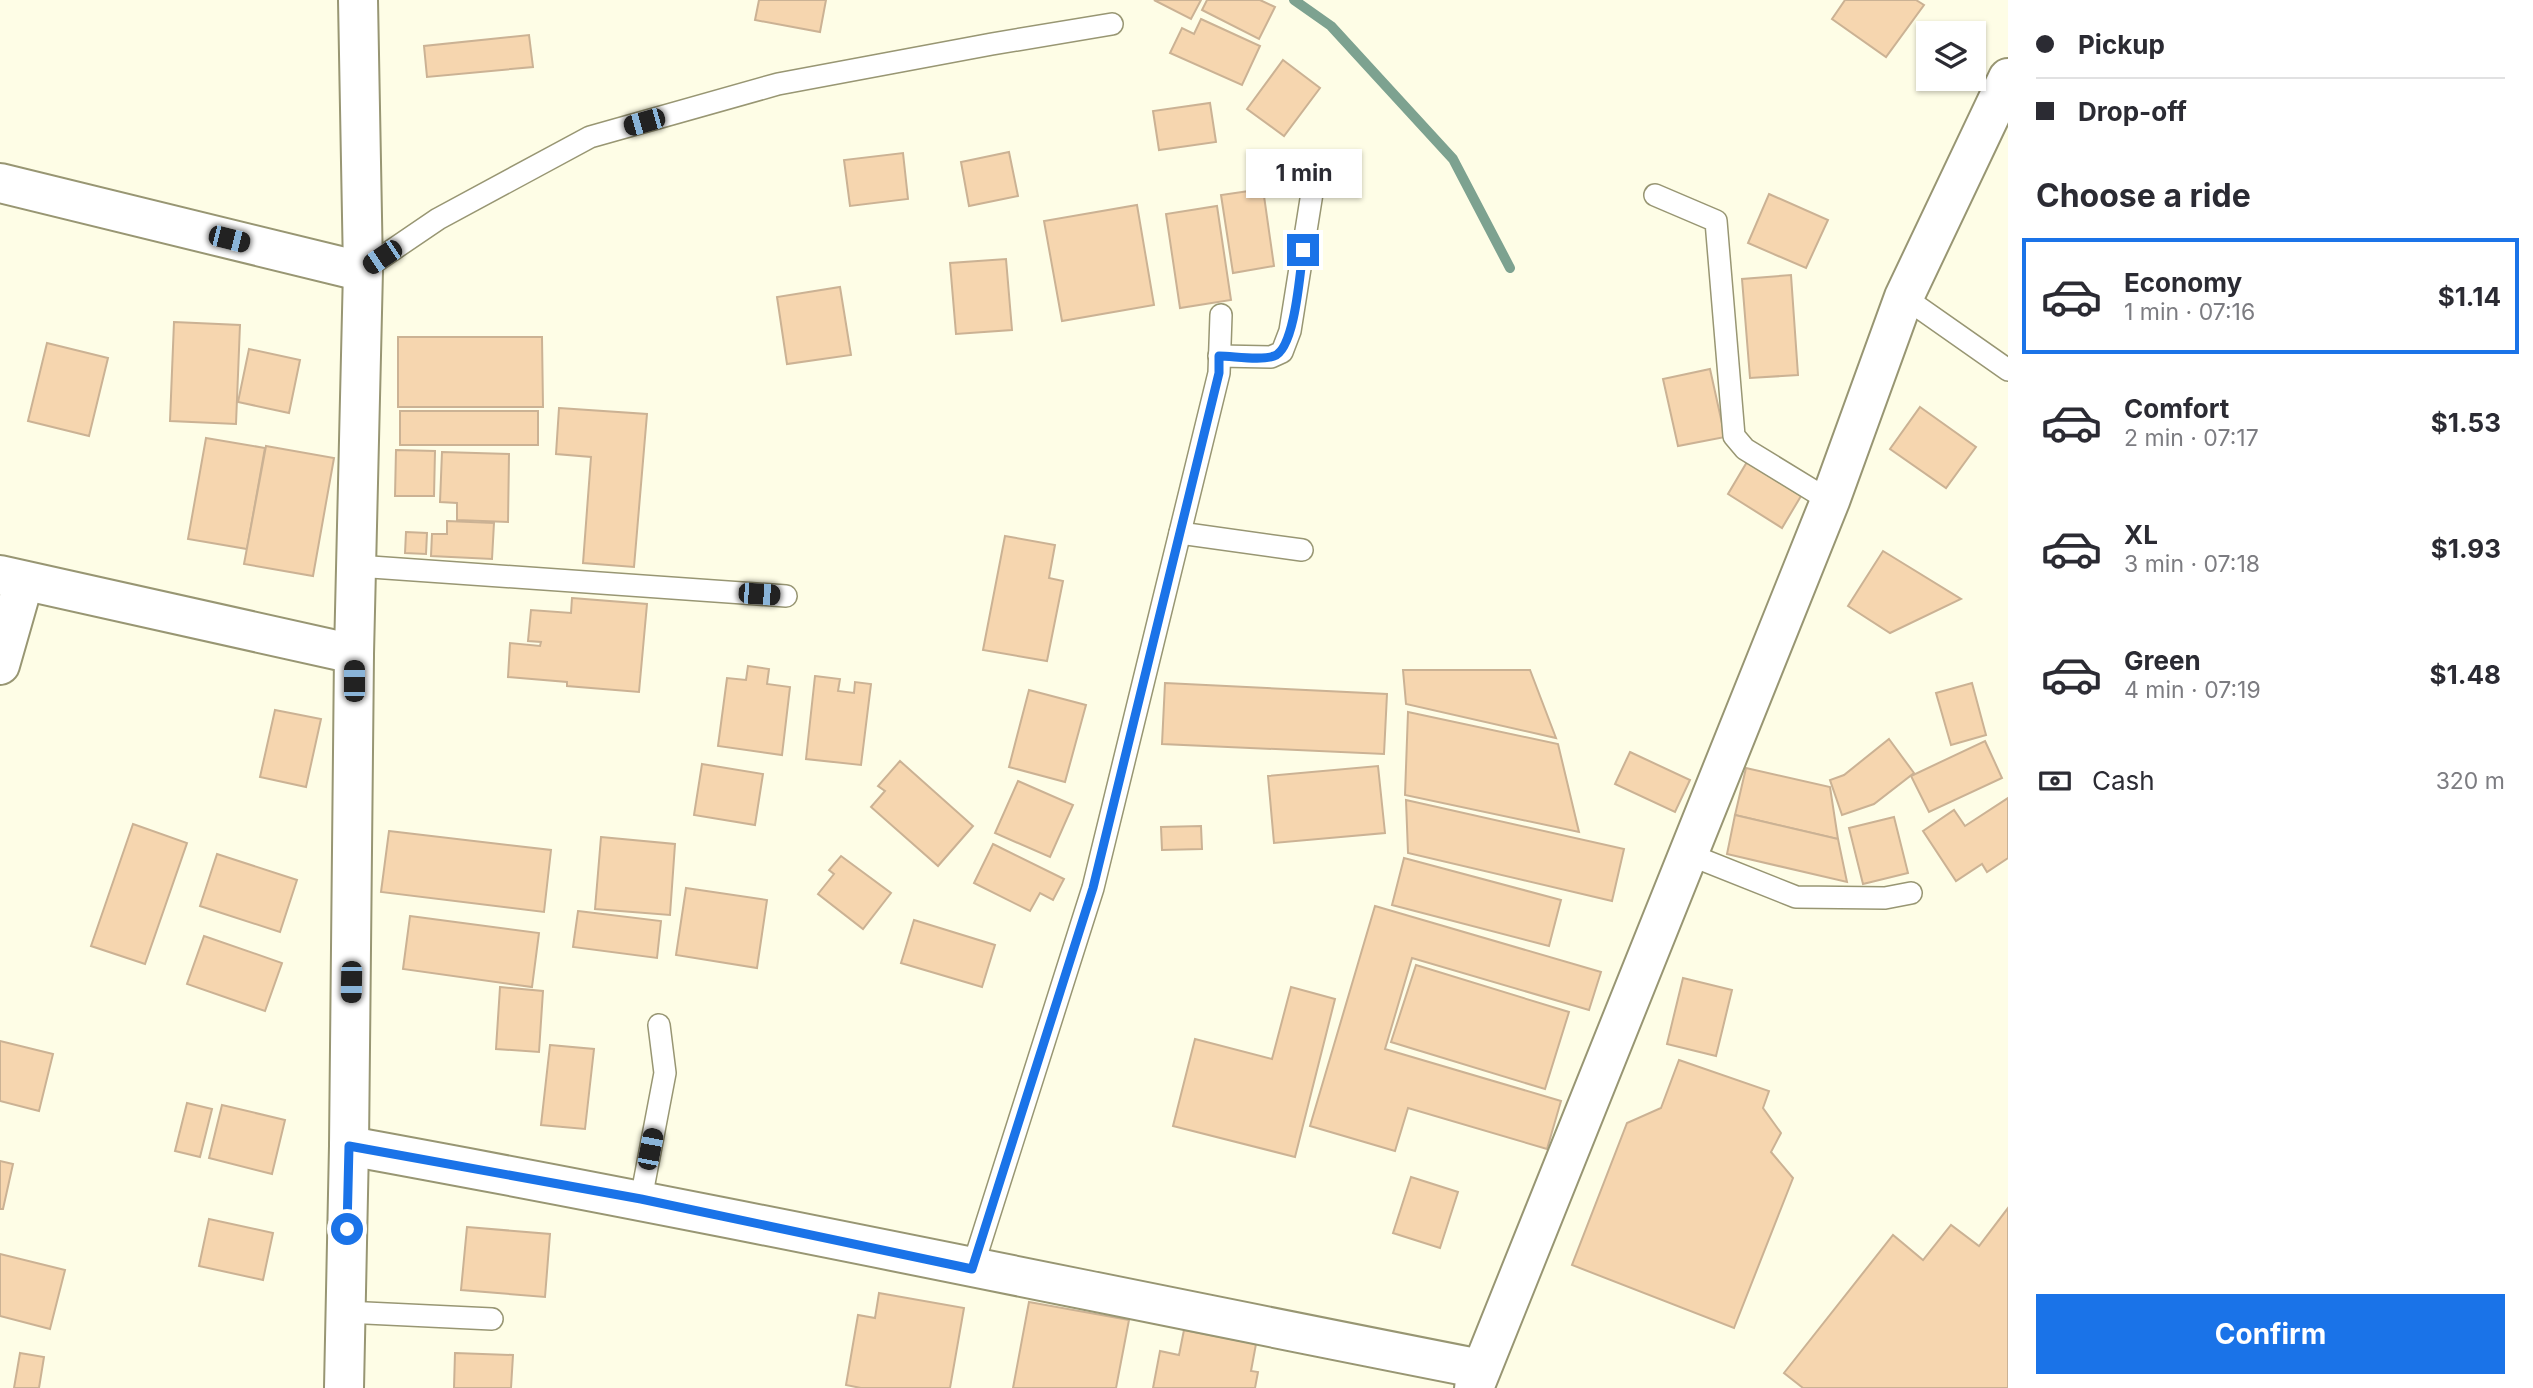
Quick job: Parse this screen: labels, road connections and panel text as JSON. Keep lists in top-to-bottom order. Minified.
{"page":{"banner":["Pickup","Drop-off"],"bubble":"1 min","heading":"Choose a ride","list":[{"name":"Economy","note":"1 min · 07:16","value":"$1.14"},{"name":"Comfort","note":"2 min · 07:17","value":"$1.53"},{"name":"XL","note":"3 min · 07:18","value":"$1.93"},{"name":"Green","note":"4 min · 07:19","value":"$1.48"}],"pay":["Cash","320 m"],"buttons":"Confirm"}}
